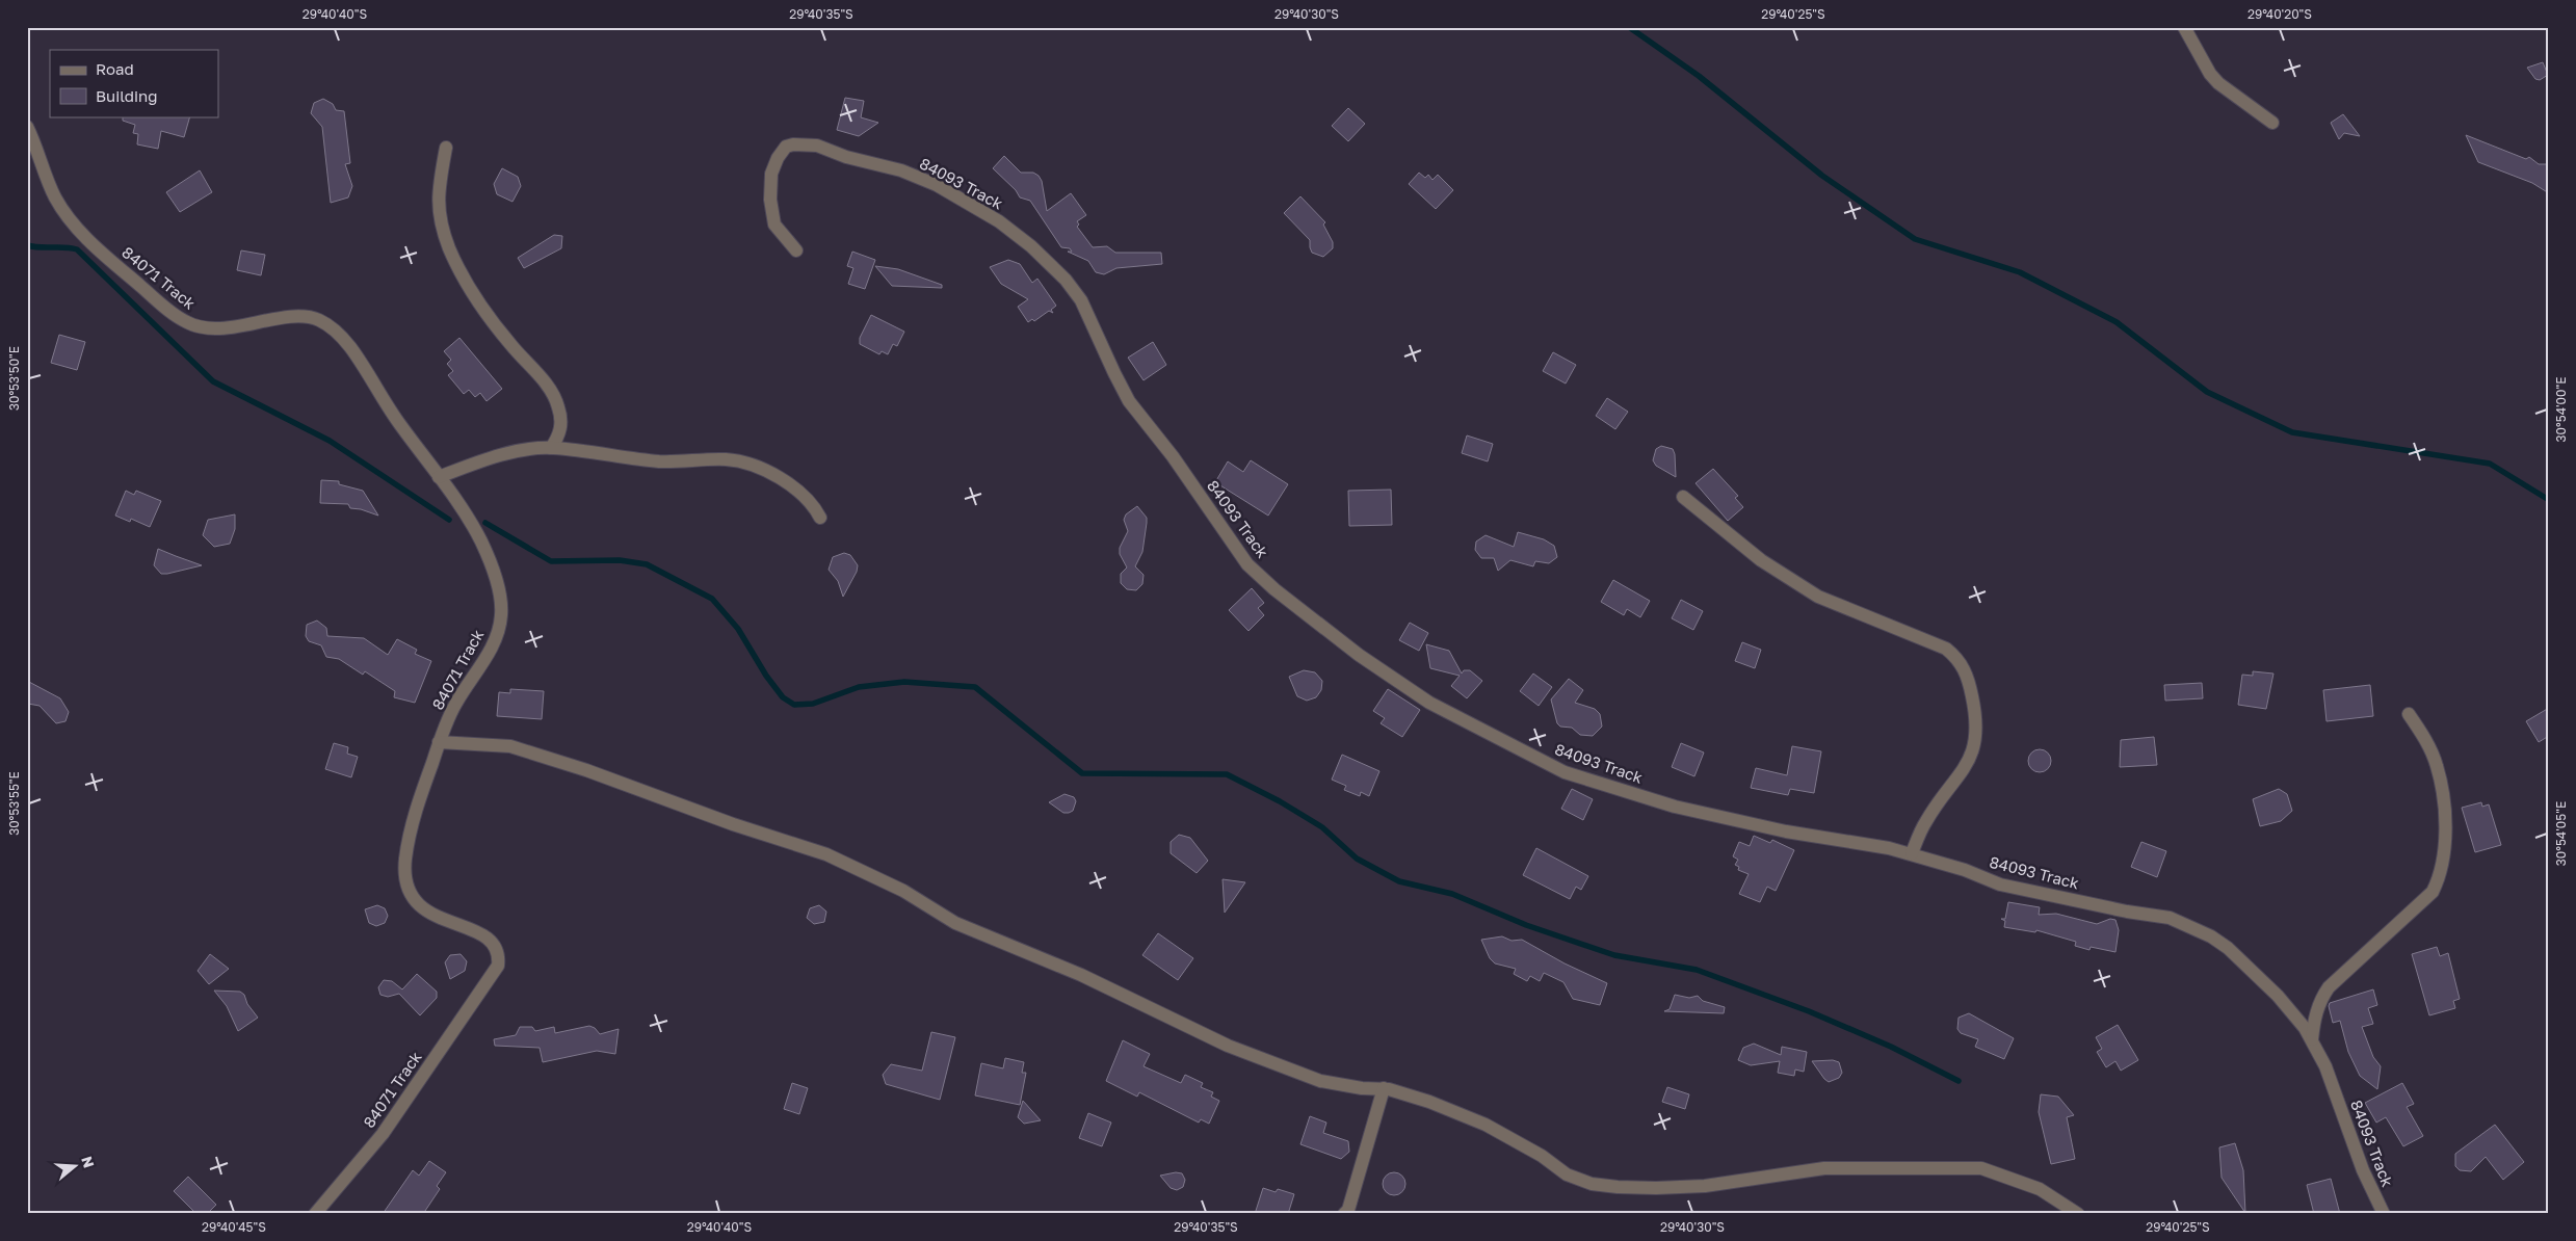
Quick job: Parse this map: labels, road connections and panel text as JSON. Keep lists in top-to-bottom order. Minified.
{"streets":{"street":["84093 Track","84071 Track"]},"legend":["Road","Building"],"north":"right","coordinates":["29°40'40\"S","29°40'35\"S","29°40'30\"S","29°40'25\"S","29°40'20\"S","30°53'50\"E","30°54'00\"E","30°53'55\"E","30°54'05\"E","29°40'45\"S"]}
